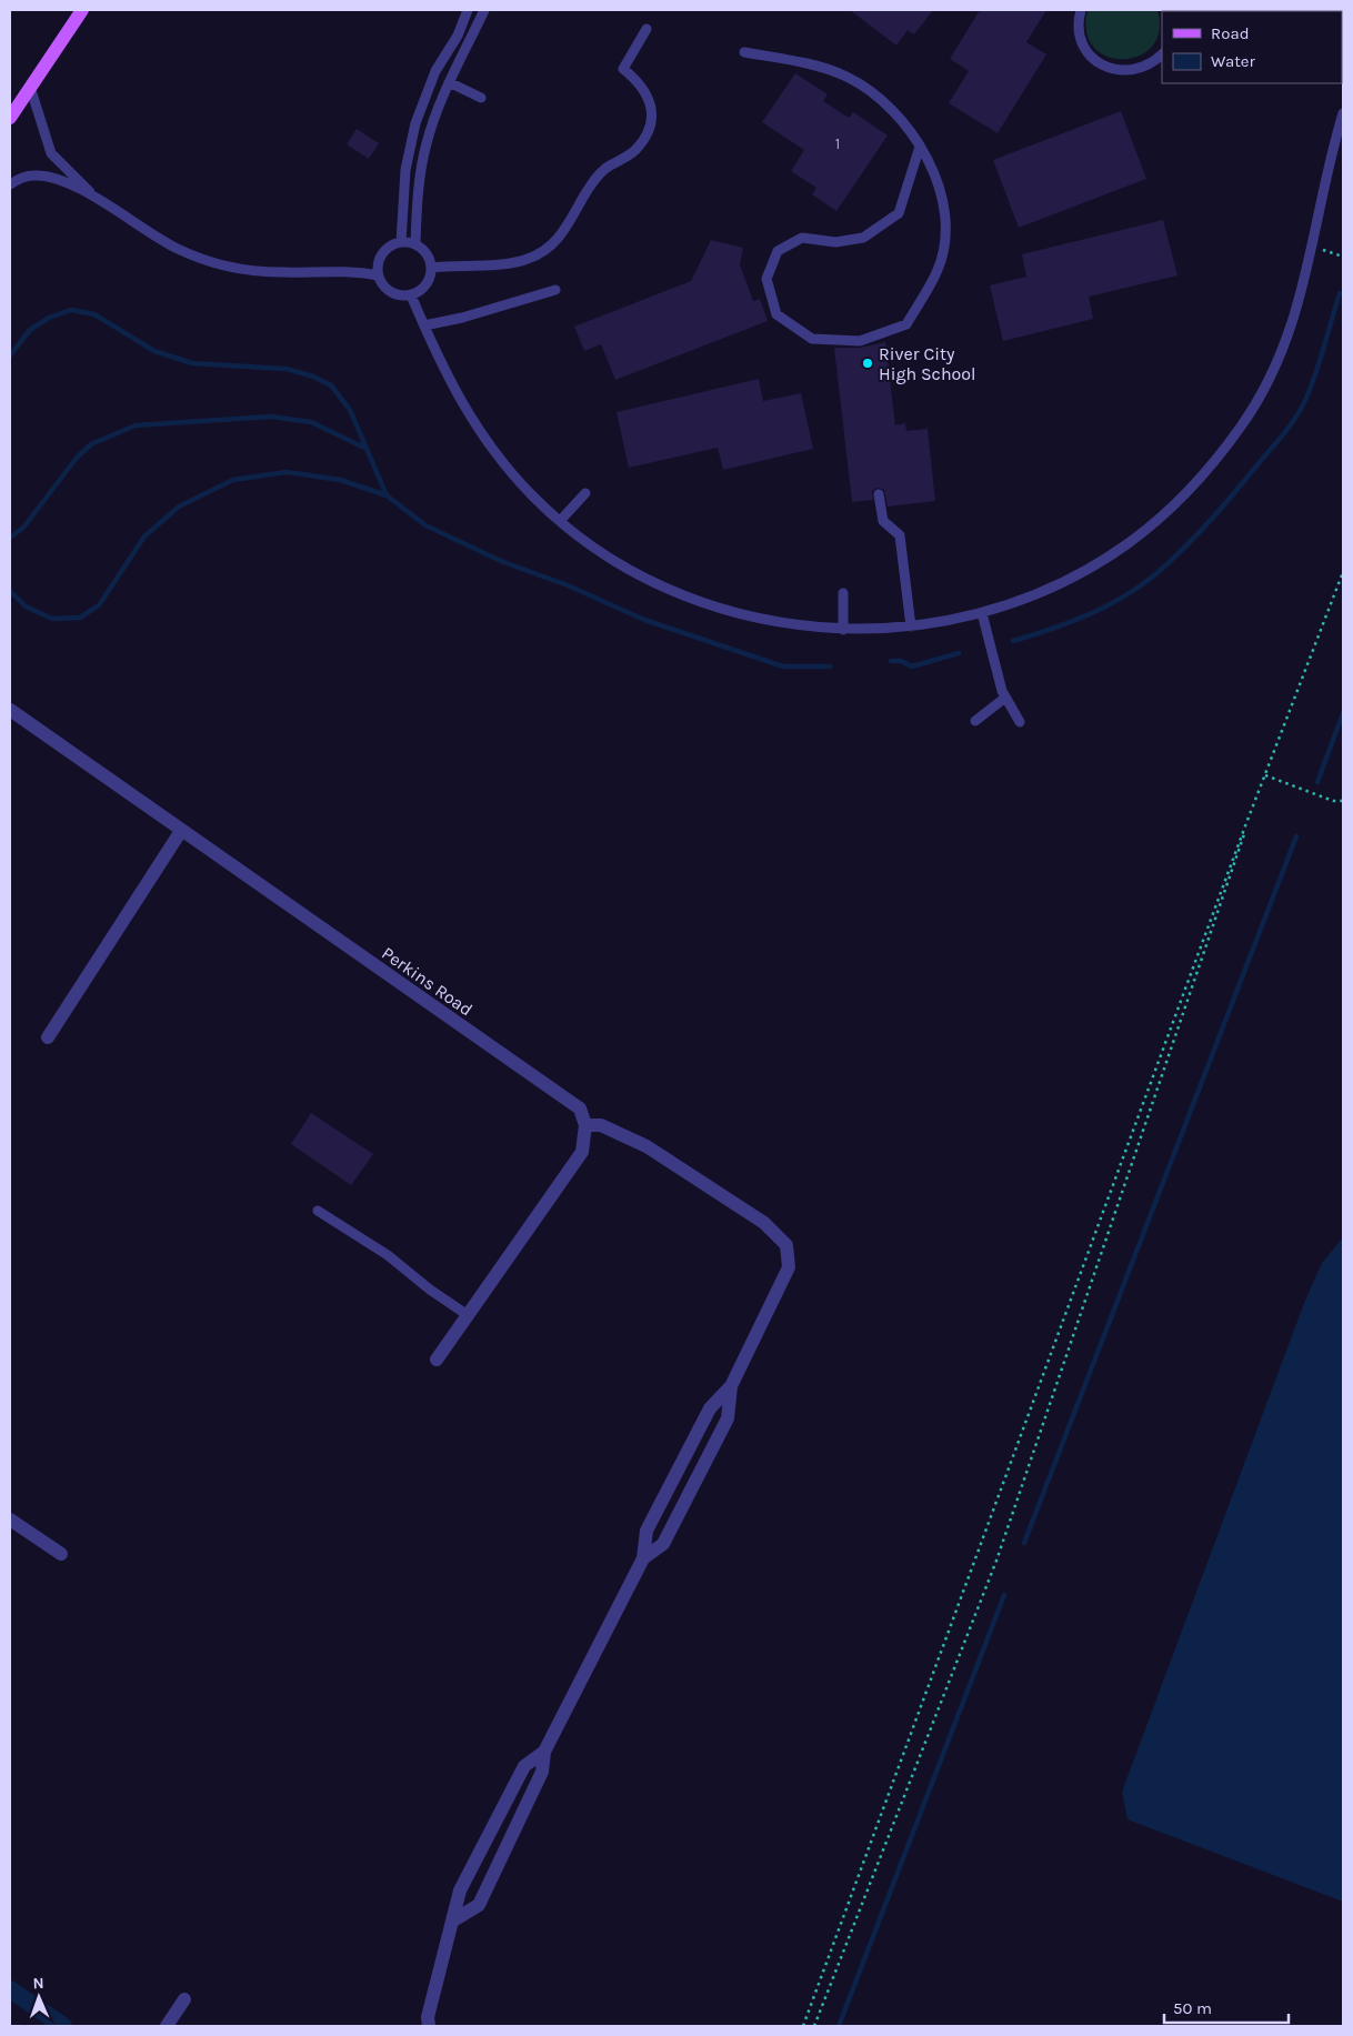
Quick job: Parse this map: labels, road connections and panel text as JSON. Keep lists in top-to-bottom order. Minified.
{"streets":{"street":["Perkins Road"]},"places":["River City High School"],"house_numbers":["1"],"legend":["Road","Water"],"scale_bar":"50 m","north":"top"}
